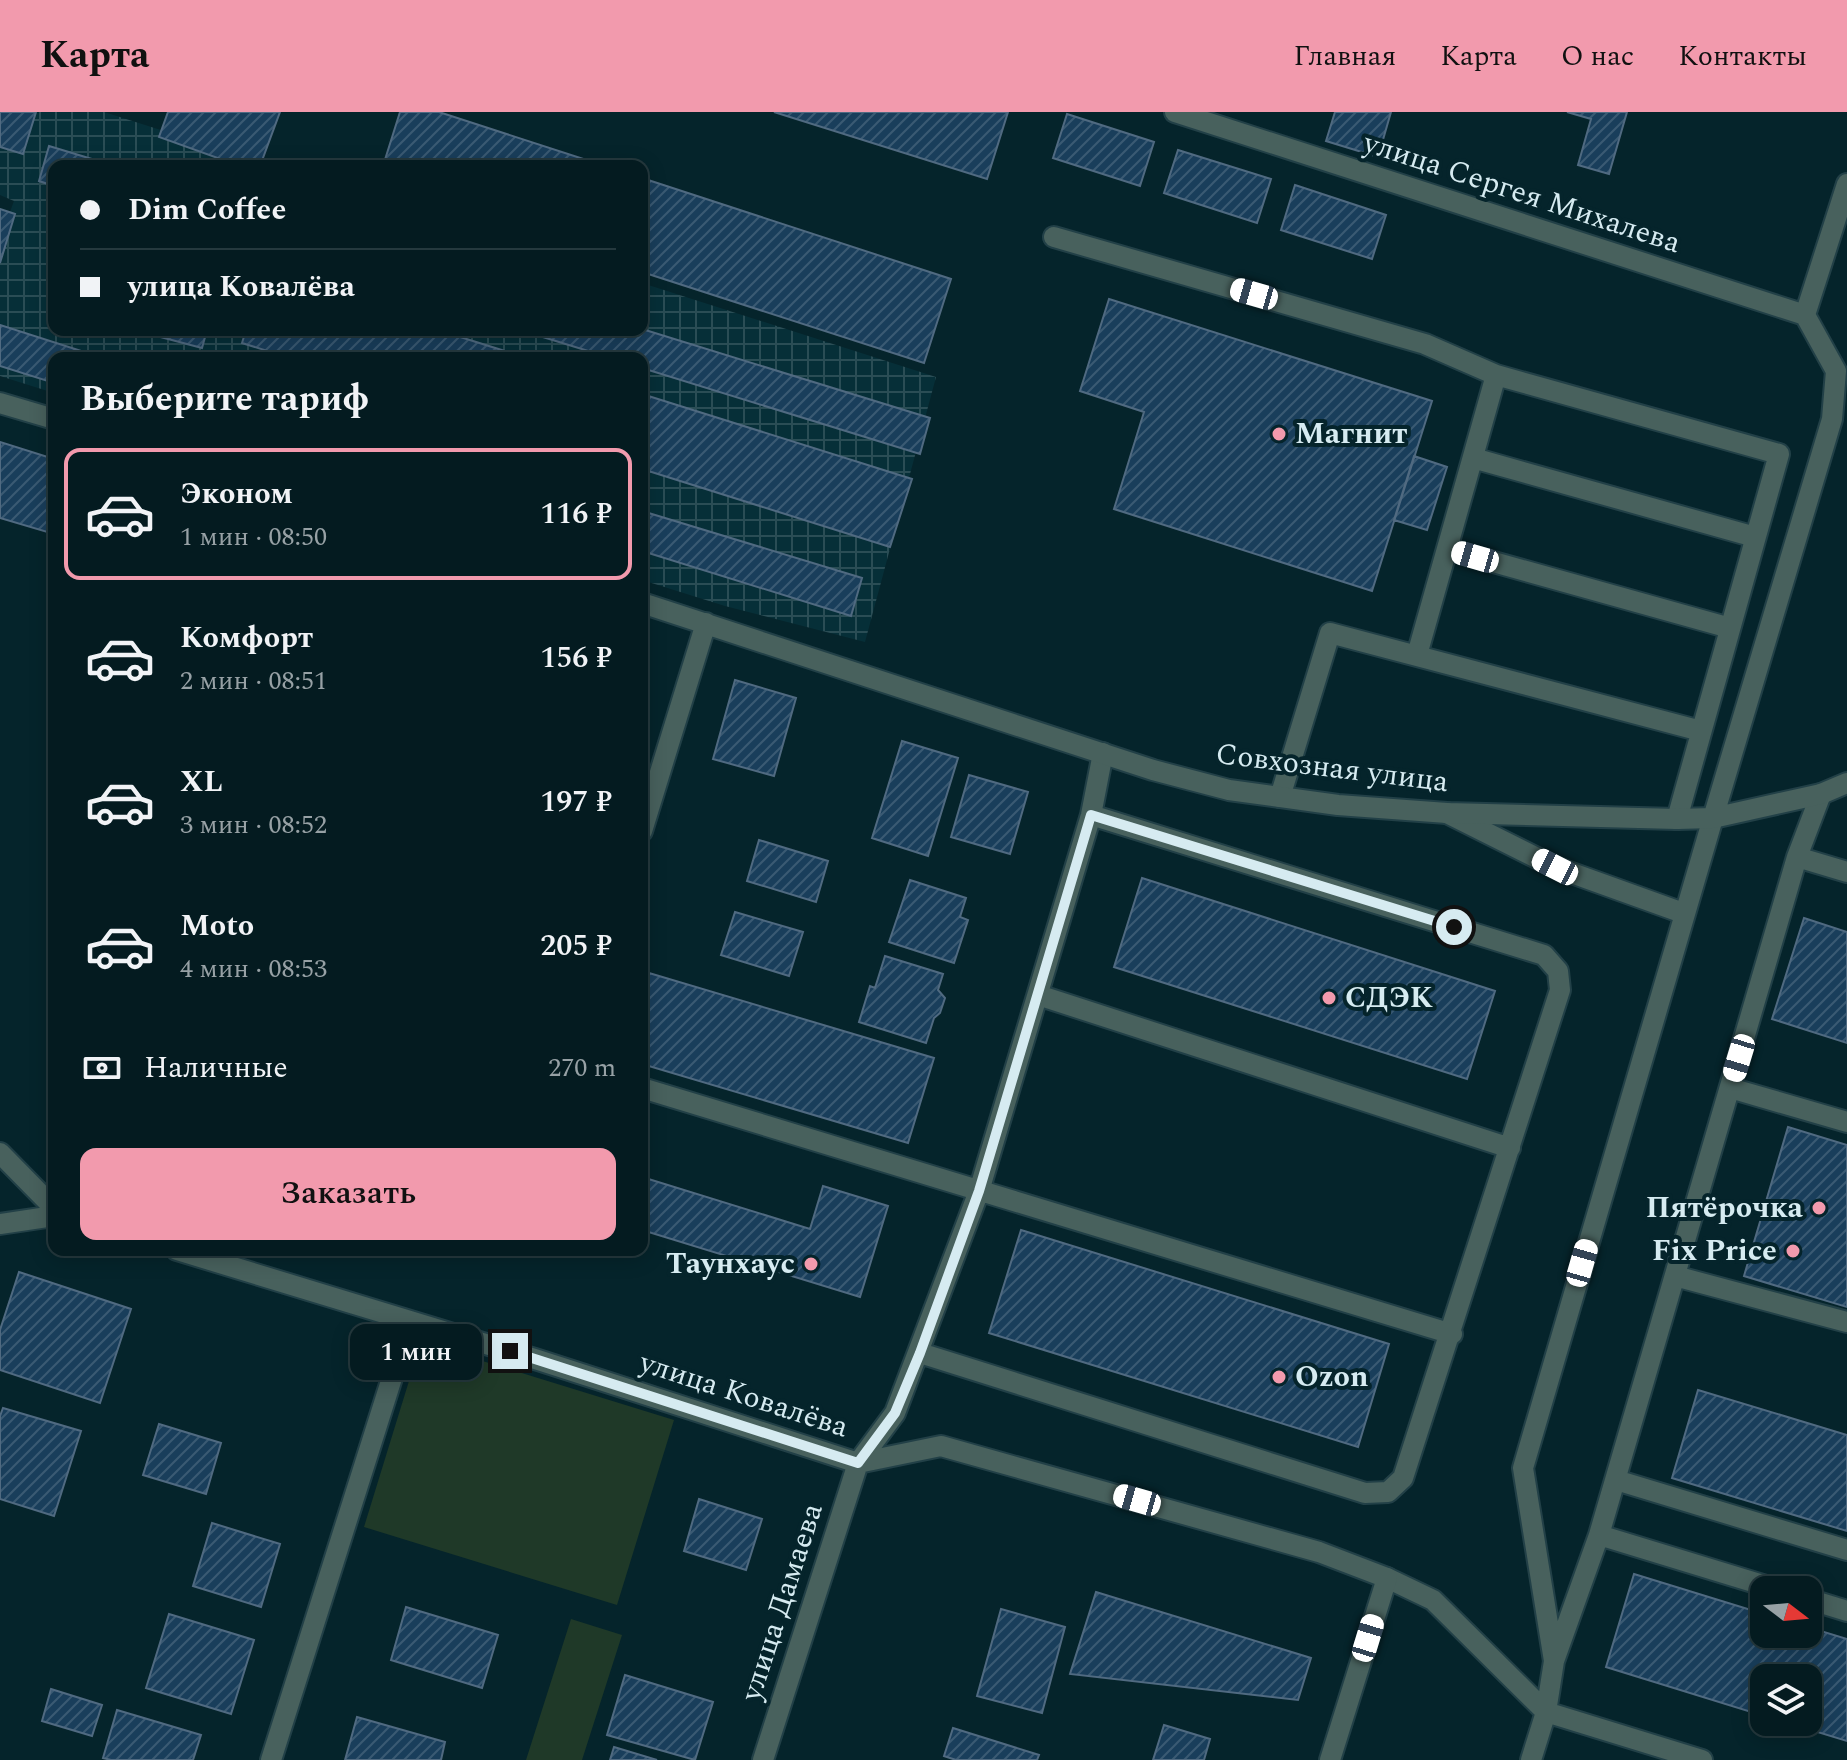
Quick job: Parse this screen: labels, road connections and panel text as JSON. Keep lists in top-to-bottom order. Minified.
{"streets":{"street":["улица Сергея Михалева","Совхозная улица","улица Ковалёва","улица Дамаева"]},"crossings":[["Совхозная улица","улица Дамаева"],["улица Ковалёва","улица Дамаева"]],"places":["Магнит","СДЭК","Пятёрочка","Fix Price","Таунхаус","Ozon"],"north":"right","page":{"header":"Карта","nav":["Главная","Карта","О нас","Контакты"],"banner":["Dim Coffee","улица Ковалёва"],"heading":"Выберите тариф","list":[{"name":"Эконом","note":"1 мин · 08:50","value":"116 ₽"},{"name":"Комфорт","note":"2 мин · 08:51","value":"156 ₽"},{"name":"XL","note":"3 мин · 08:52","value":"197 ₽"},{"name":"Moto","note":"4 мин · 08:53","value":"205 ₽"}],"pay":["Наличные","270 m"],"buttons":"Заказать","bubble":"1 мин"}}
